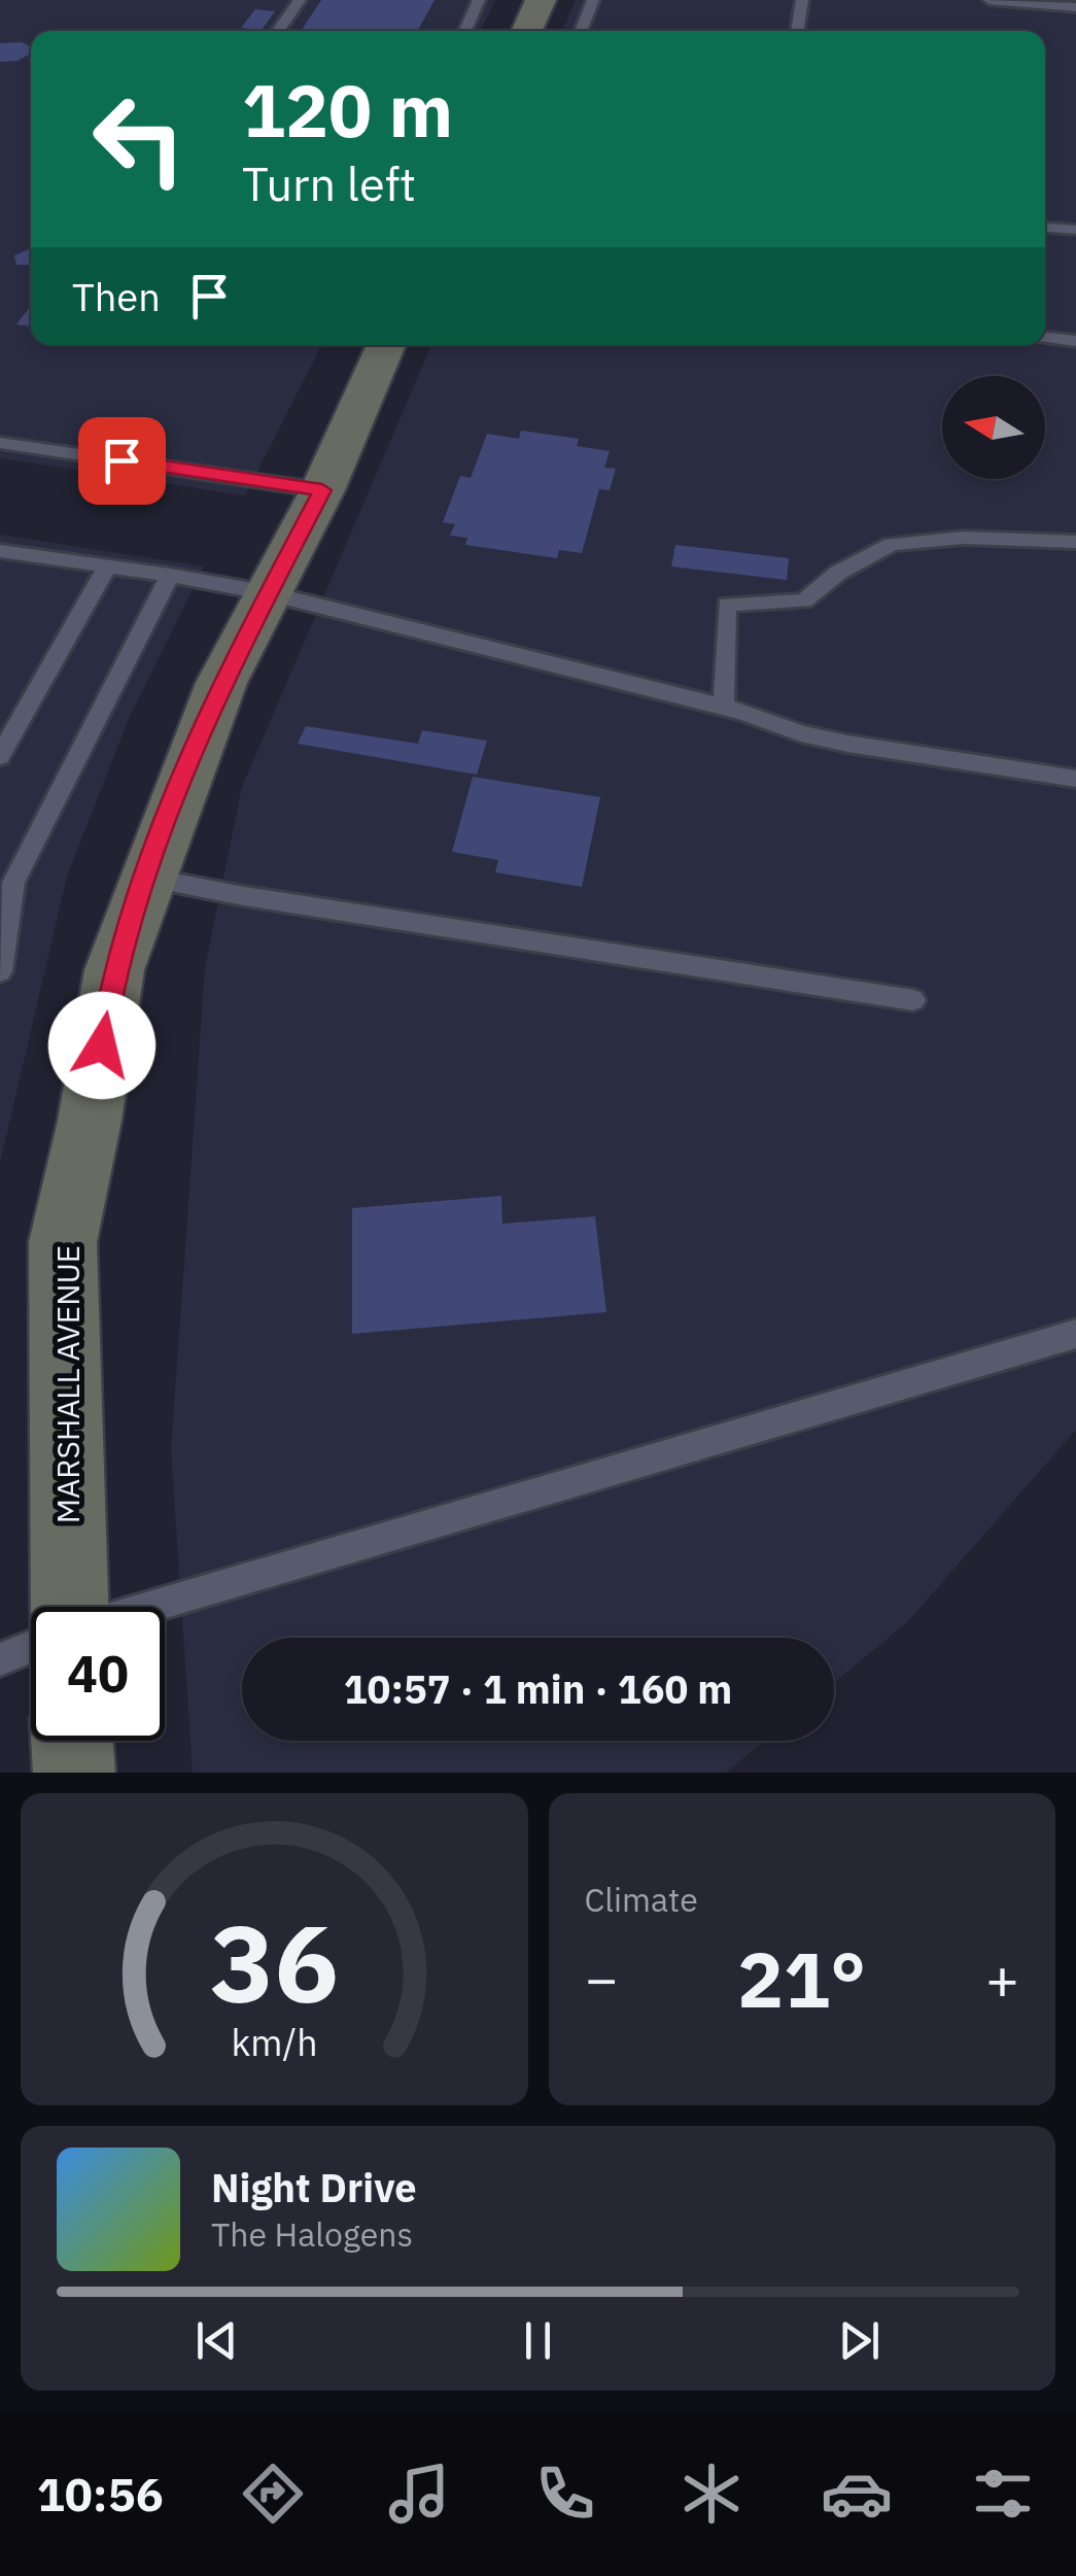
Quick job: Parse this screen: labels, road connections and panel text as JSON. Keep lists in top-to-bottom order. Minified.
{"streets":{"street":["MARSHALL AVENUE"]},"north":"left","page":{"turn":["120 m","Turn left"],"then":"Then","limit":"40","trip":"10:57 · 1 min · 160 m","tile":"Climate","heat":["−","21°","+"],"song":["Night Drive","The Halogens"],"tabs":"10:56","gauge":["36","km/h"]}}
